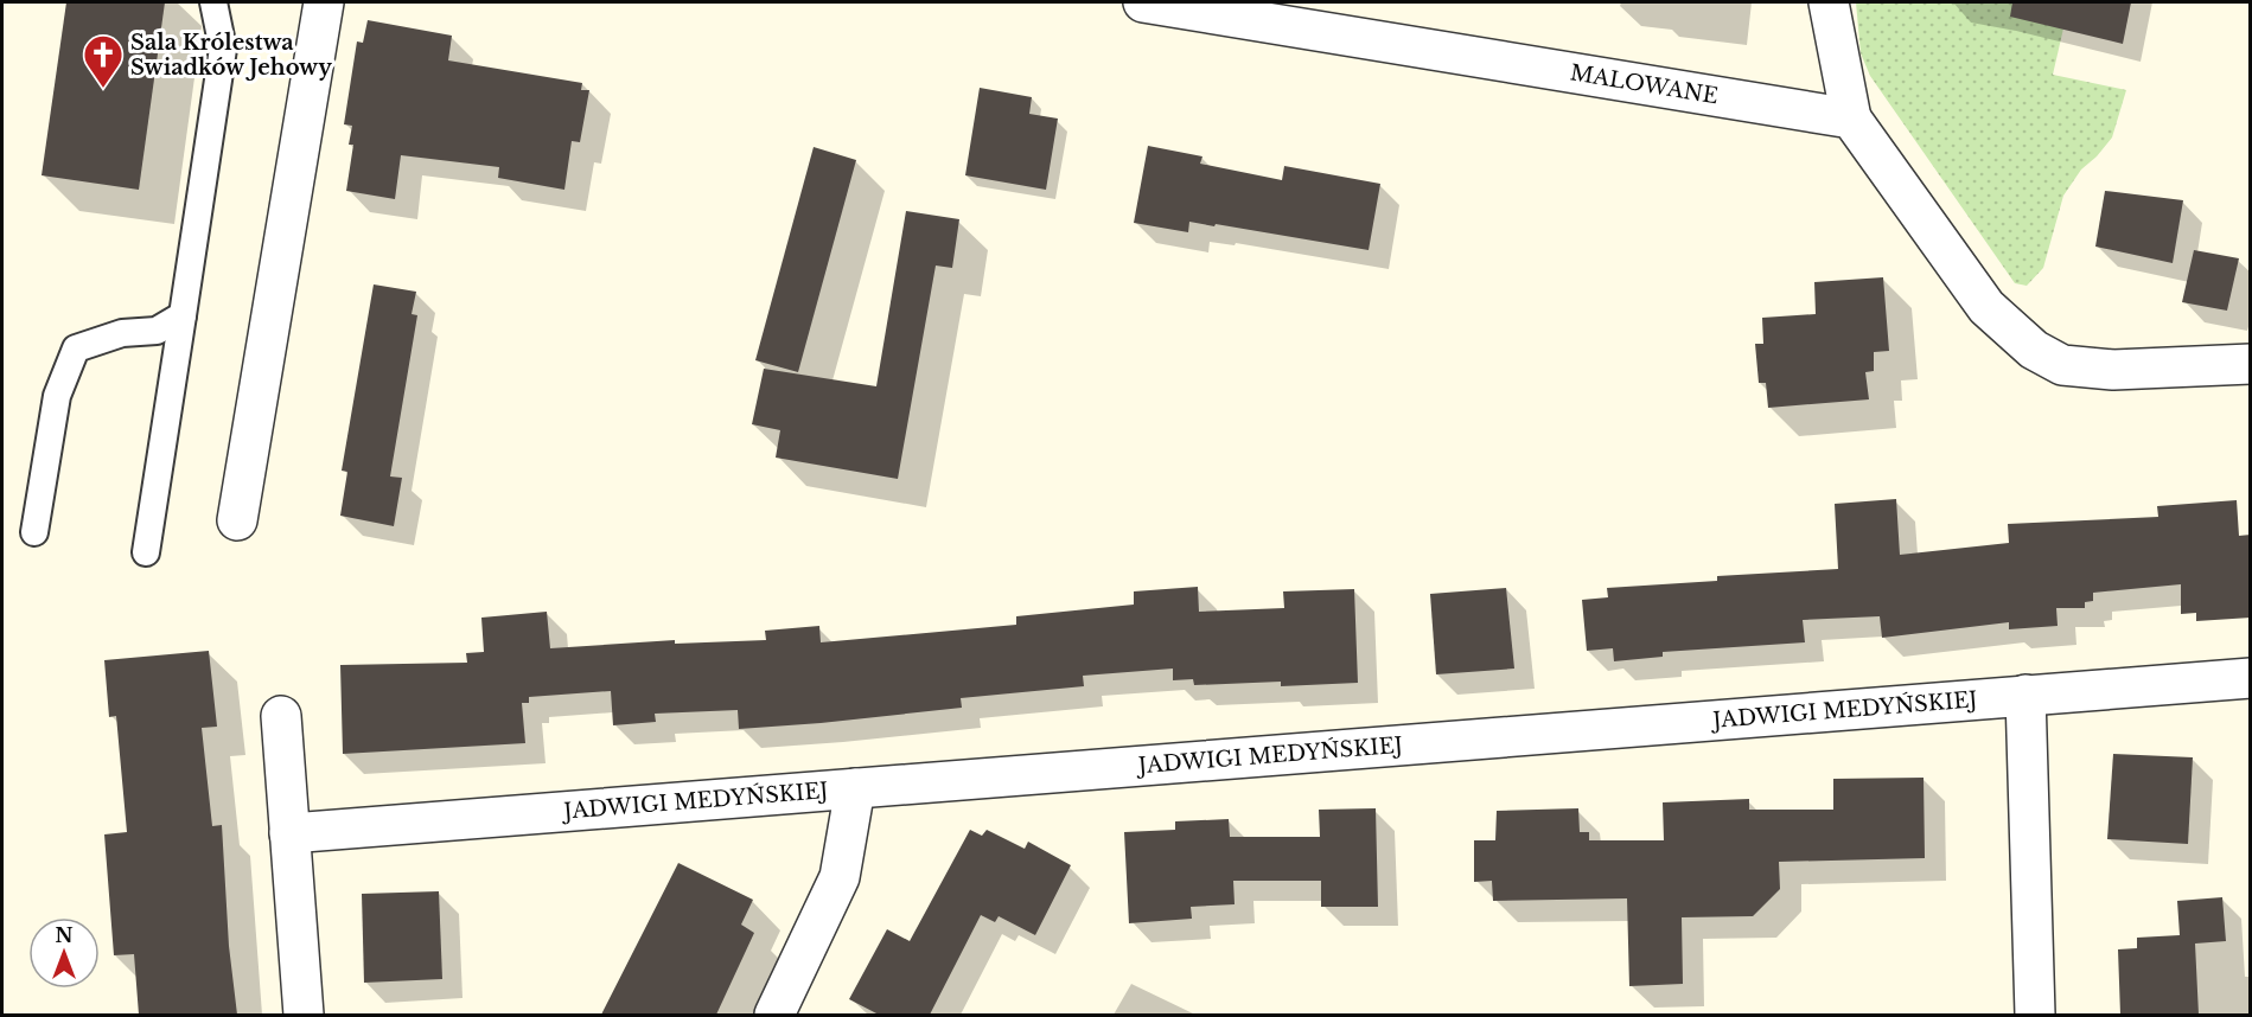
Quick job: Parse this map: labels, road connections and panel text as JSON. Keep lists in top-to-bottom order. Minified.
{"streets":{"street":["MALOWANE","JADWIGI MEDYŃSKIEJ"]},"places":{"church":["Sala Królestwa Swiadków Jehowy"]},"north":"top"}
